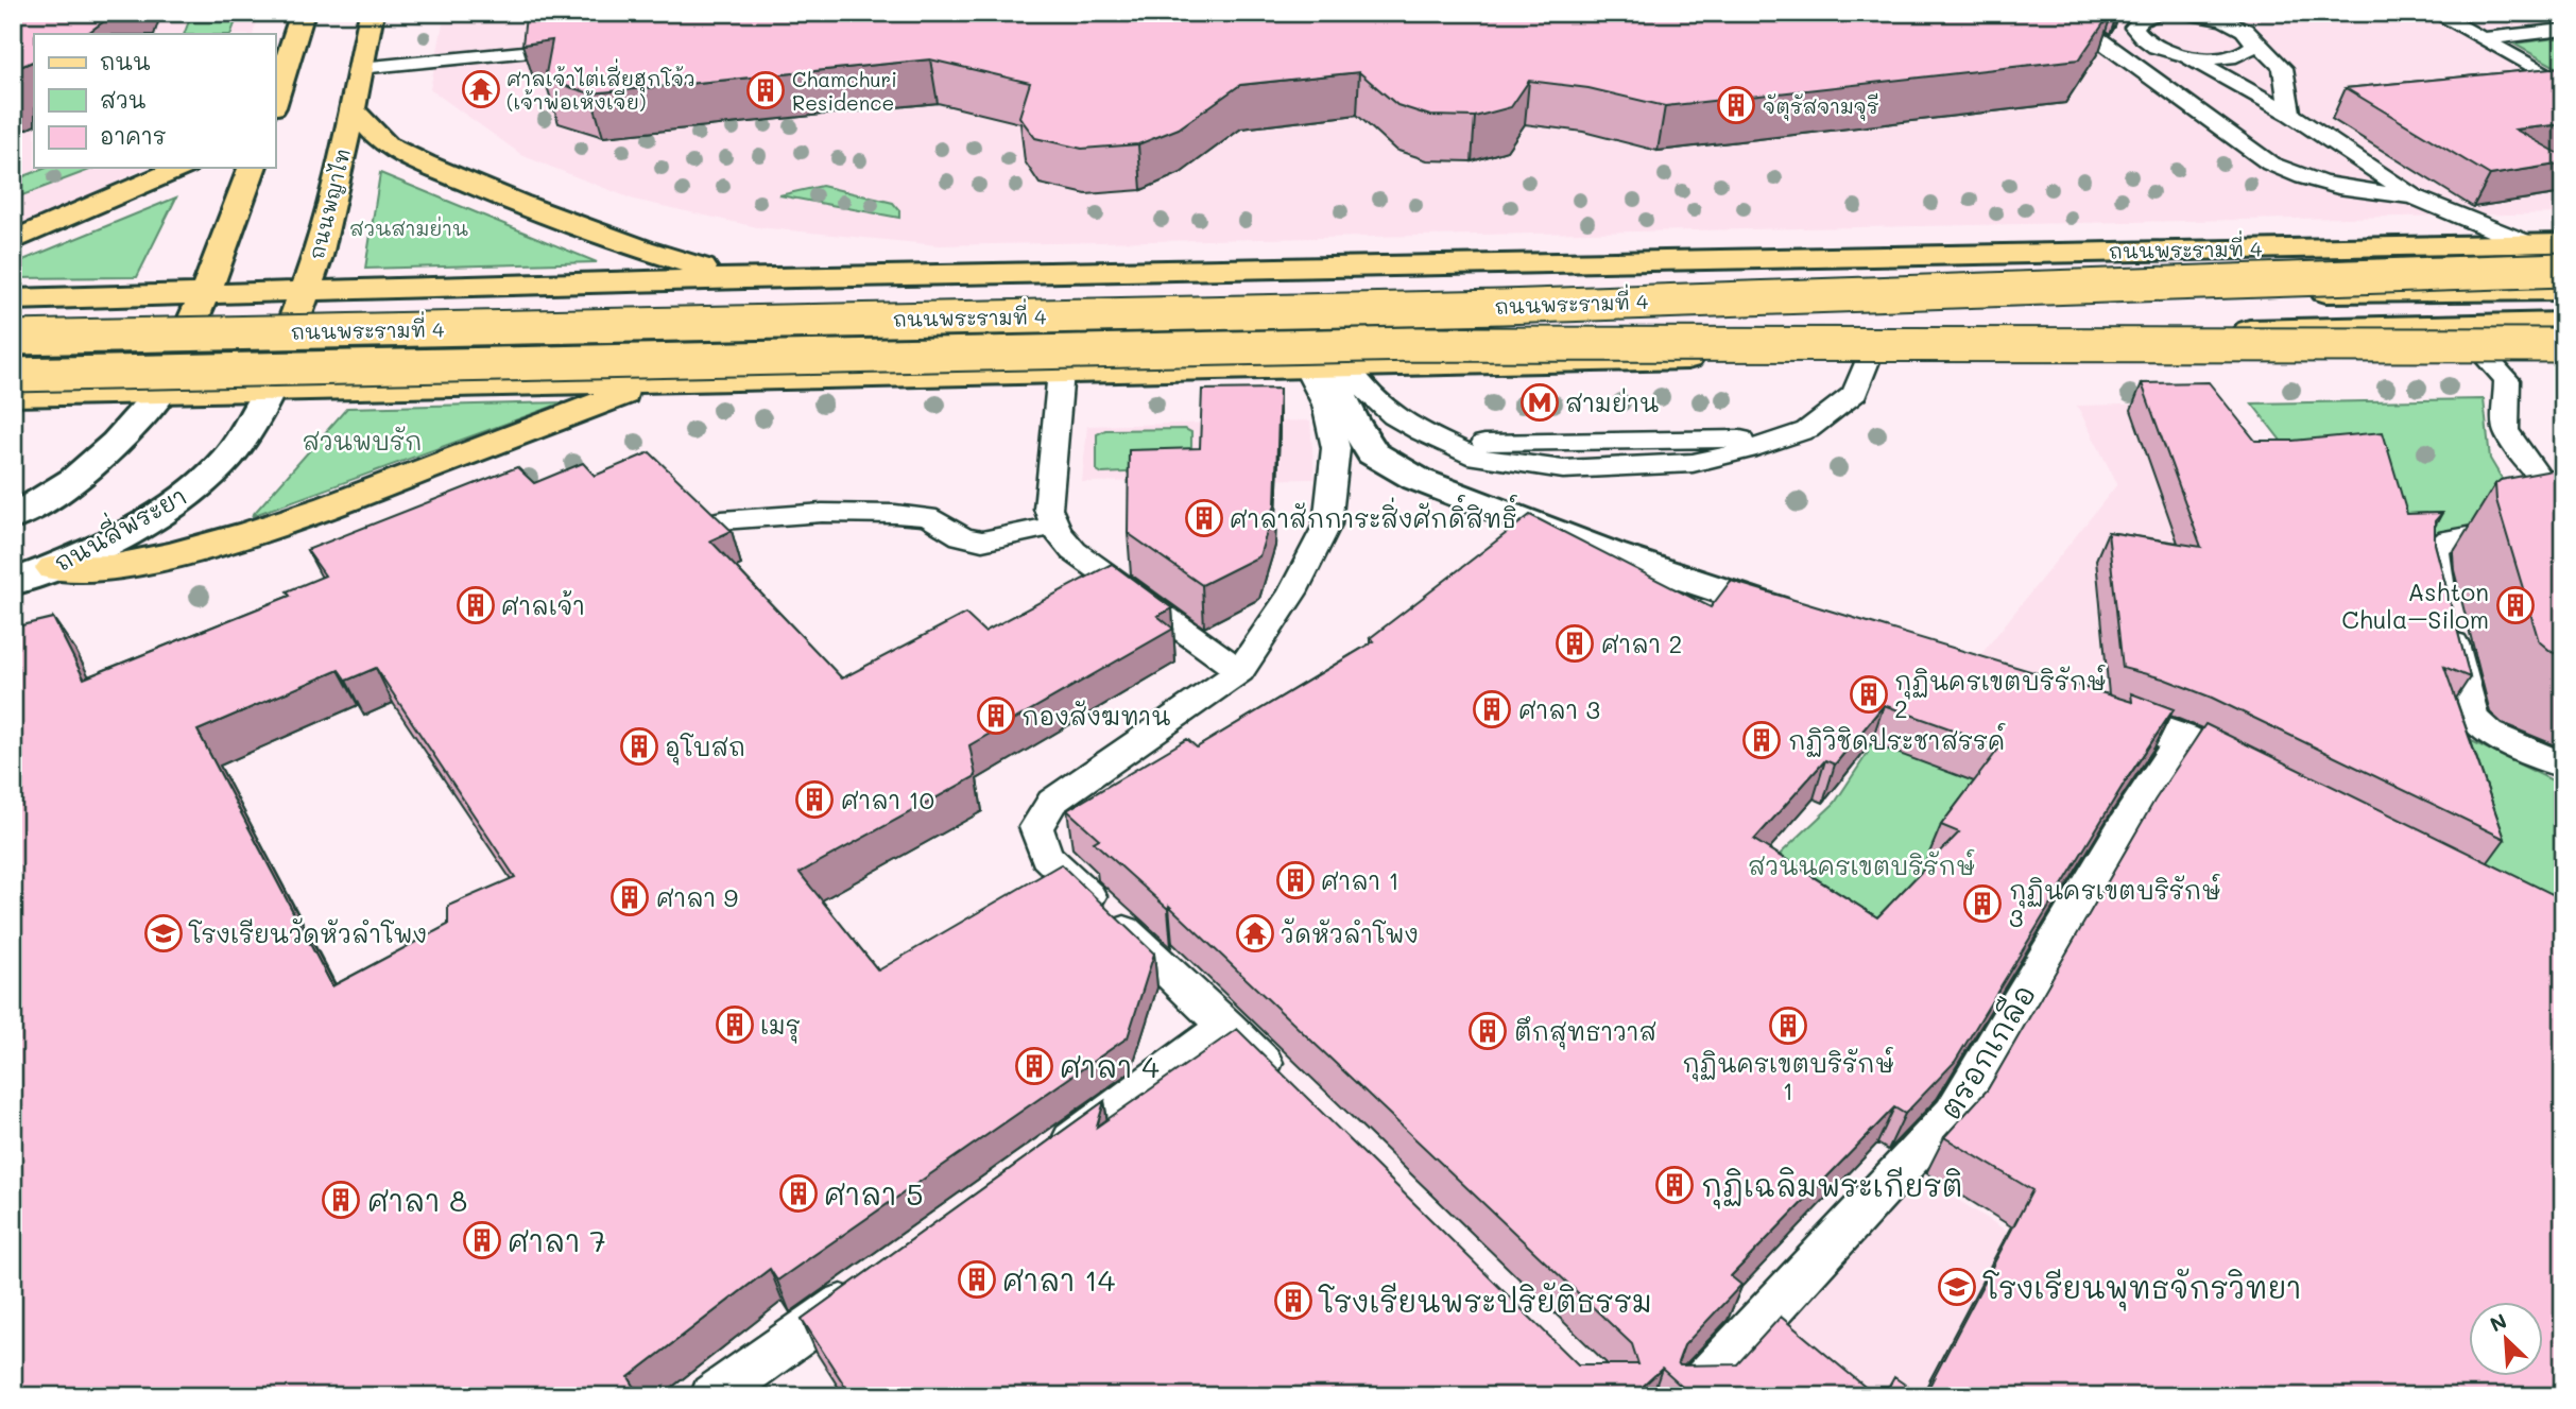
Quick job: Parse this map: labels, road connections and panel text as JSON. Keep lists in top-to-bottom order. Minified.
{"streets":{"main road":["ถนนพญาไท","ถนนพระรามที่ 4"],"street":["ถนนสี่พระยา"],"lane":["ตรอกเกลือ"]},"crossings":[["ถนนพญาไท","ถนนพระรามที่ 4"],["ถนนพญาไท","ถนนสี่พระยา"],["ถนนพระรามที่ 4","ถนนสี่พระยา"]],"parks":["สวนสามย่าน","สวนพบรัก","สวนนครเขตบริรักษ์"],"places":{"temple":["ศาลเจ้าไต่เสี่ยฮุกโจ้ว (เจ้าพ่อเห้งเจีย)","วัดหัวลำโพง"],"building":["Chamchuri Residence","จัตุรัสจามจุรี","ศาลาสักการะสิ่งศักดิ์สิทธิ์","ศาลเจ้า","Ashton Chula–Silom","ศาลา 2","กุฏินครเขตบริรักษ์ 2","ศาลา 3","กองสังฆทาน","กฏิวิชิดประชาสรรค์","อุโบสถ","ศาลา 10","ศาลา 1","ศาลา 9","กุฏินครเขตบริรักษ์ 3","เมรุ","กุฏินครเขตบริรักษ์ 1","ตึกสุทธาวาส","ศาลา 4","กุฏิเฉลิมพระเกียรติ","ศาลา 5","ศาลา 8","ศาลา 7","ศาลา 14","โรงเรียนพระปริยัติธรรม"],"metro station":["สามย่าน"],"school or university":["โรงเรียนวัดหัวลำโพง","โรงเรียนพุทธจักรวิทยา"]},"legend":["ถนน","สวน","อาคาร"],"north":"top left"}
